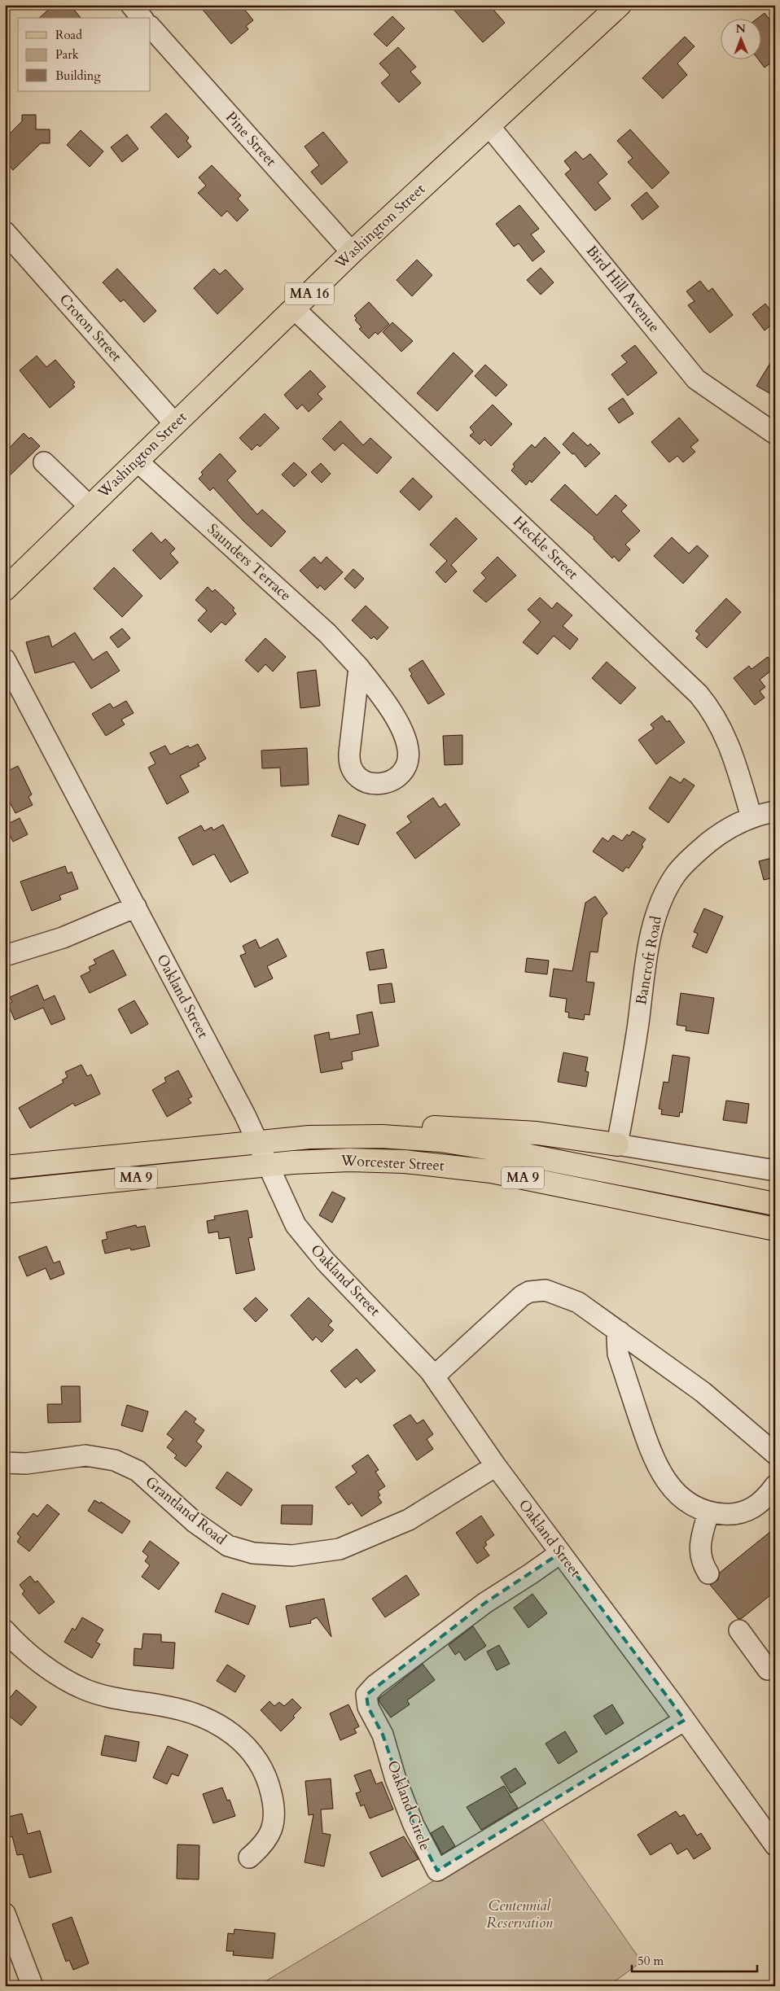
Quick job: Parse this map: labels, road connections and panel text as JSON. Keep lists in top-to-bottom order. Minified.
{"streets":{"main road":["Washington Street","MA 16","Worcester Street","MA 9"],"street":["Pine Street","Bird Hill Avenue","Croton Street","Heckle Street","Saunders Terrace","Bancroft Road","Oakland Street","Grantland Road","Oakland Circle"]},"crossings":[["Pine Street","Washington Street"],["Washington Street","Bird Hill Avenue"],["Washington Street","Croton Street"],["Washington Street","Heckle Street"],["Washington Street","Saunders Terrace"],["Heckle Street","Bancroft Road"],["Oakland Street","Worcester Street"],["Oakland Street","Grantland Road"],["Oakland Street","Oakland Circle"]],"parks":["Centennial Reservation"],"legend":["Road","Park","Building"],"scale_bar":"50 m","north":"top"}
